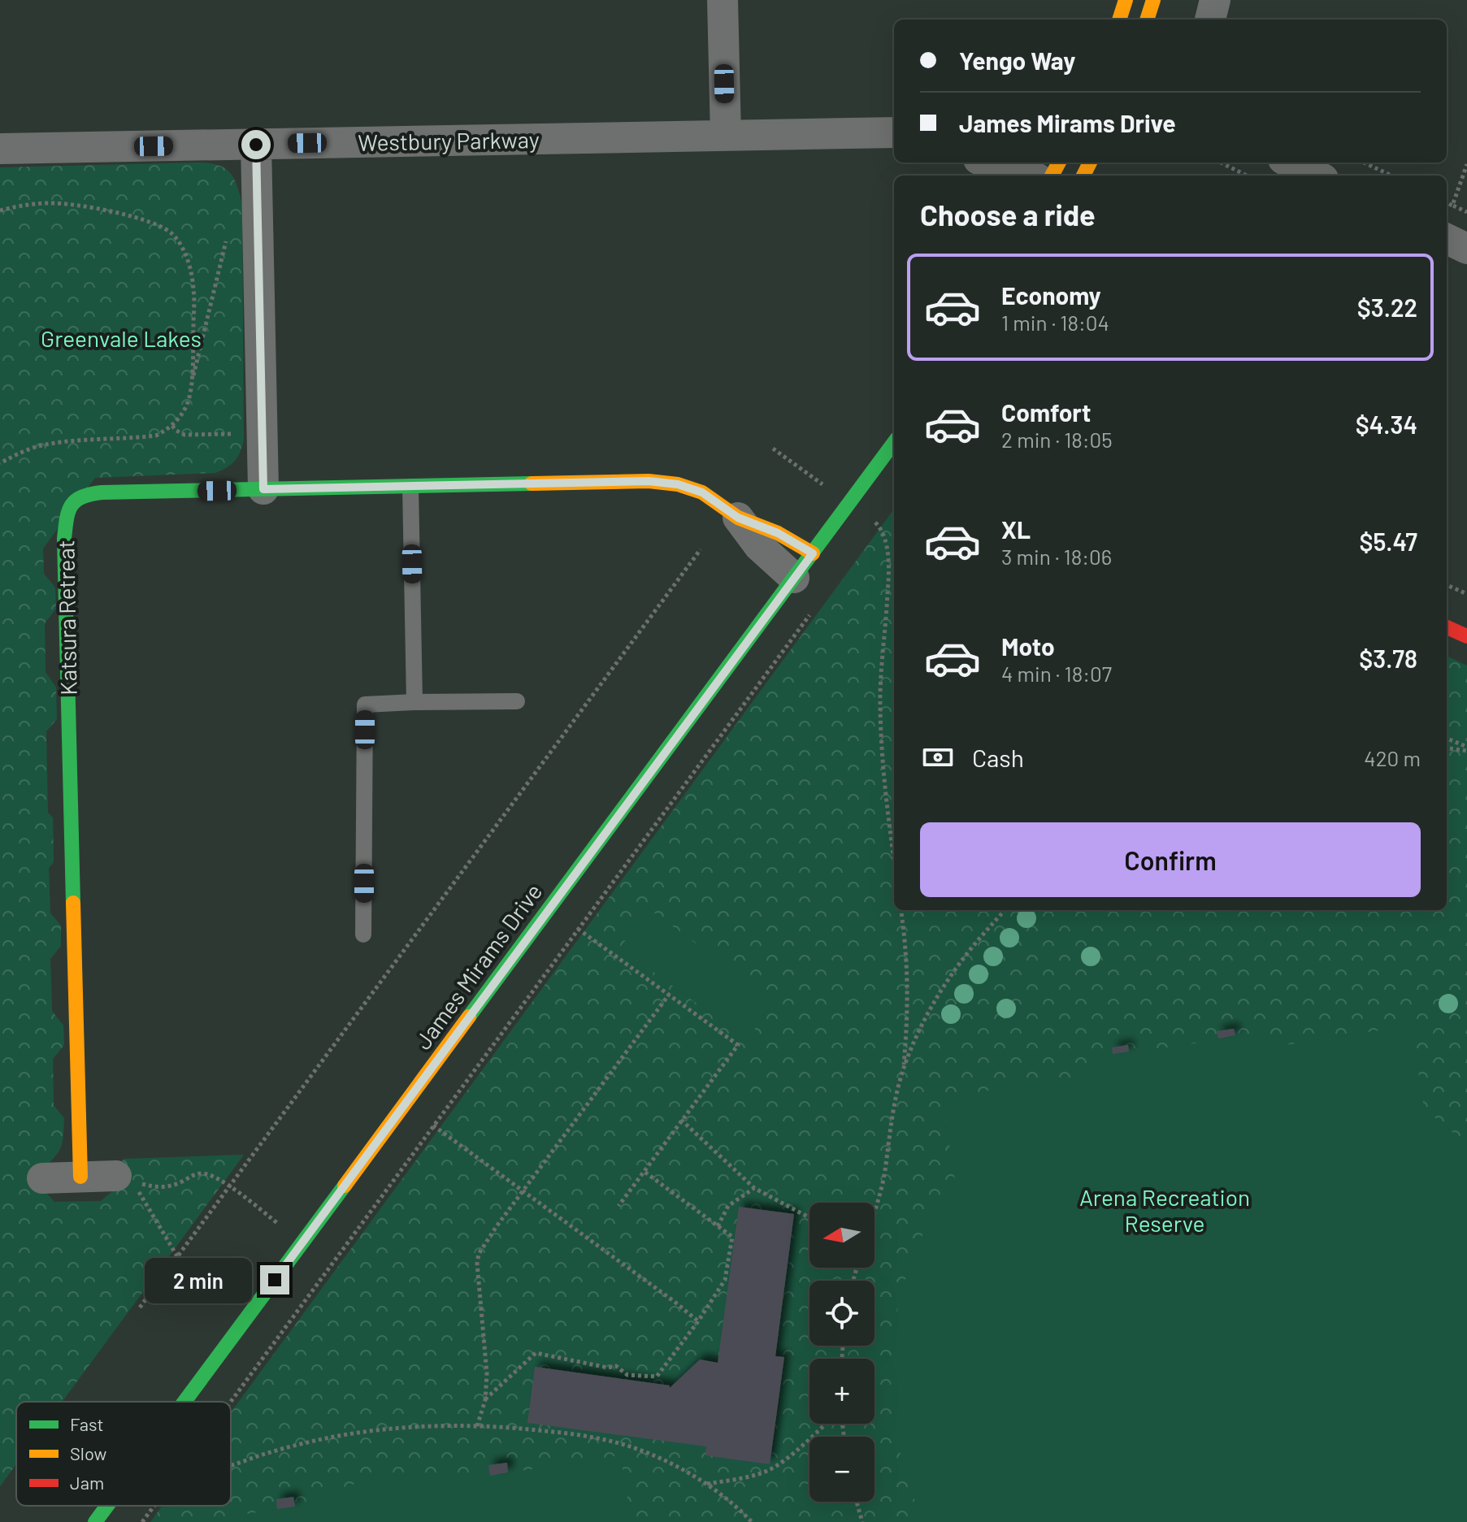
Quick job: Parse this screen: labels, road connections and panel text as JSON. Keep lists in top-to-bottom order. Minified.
{"streets":{"street":["Westbury Parkway","Katsura Retreat","James Mirams Drive"]},"crossings":[["Katsura Retreat","James Mirams Drive"]],"parks":["Greenvale Lakes","Arena Recreation Reserve"],"legend":["Fast","Slow","Jam"],"north":"left","page":{"banner":["Yengo Way","James Mirams Drive"],"heading":"Choose a ride","list":[{"name":"Economy","note":"1 min · 18:04","value":"$3.22"},{"name":"Comfort","note":"2 min · 18:05","value":"$4.34"},{"name":"XL","note":"3 min · 18:06","value":"$5.47"},{"name":"Moto","note":"4 min · 18:07","value":"$3.78"}],"pay":["Cash","420 m"],"buttons":"Confirm","map_buttons":["+","−"],"bubble":"2 min"}}
